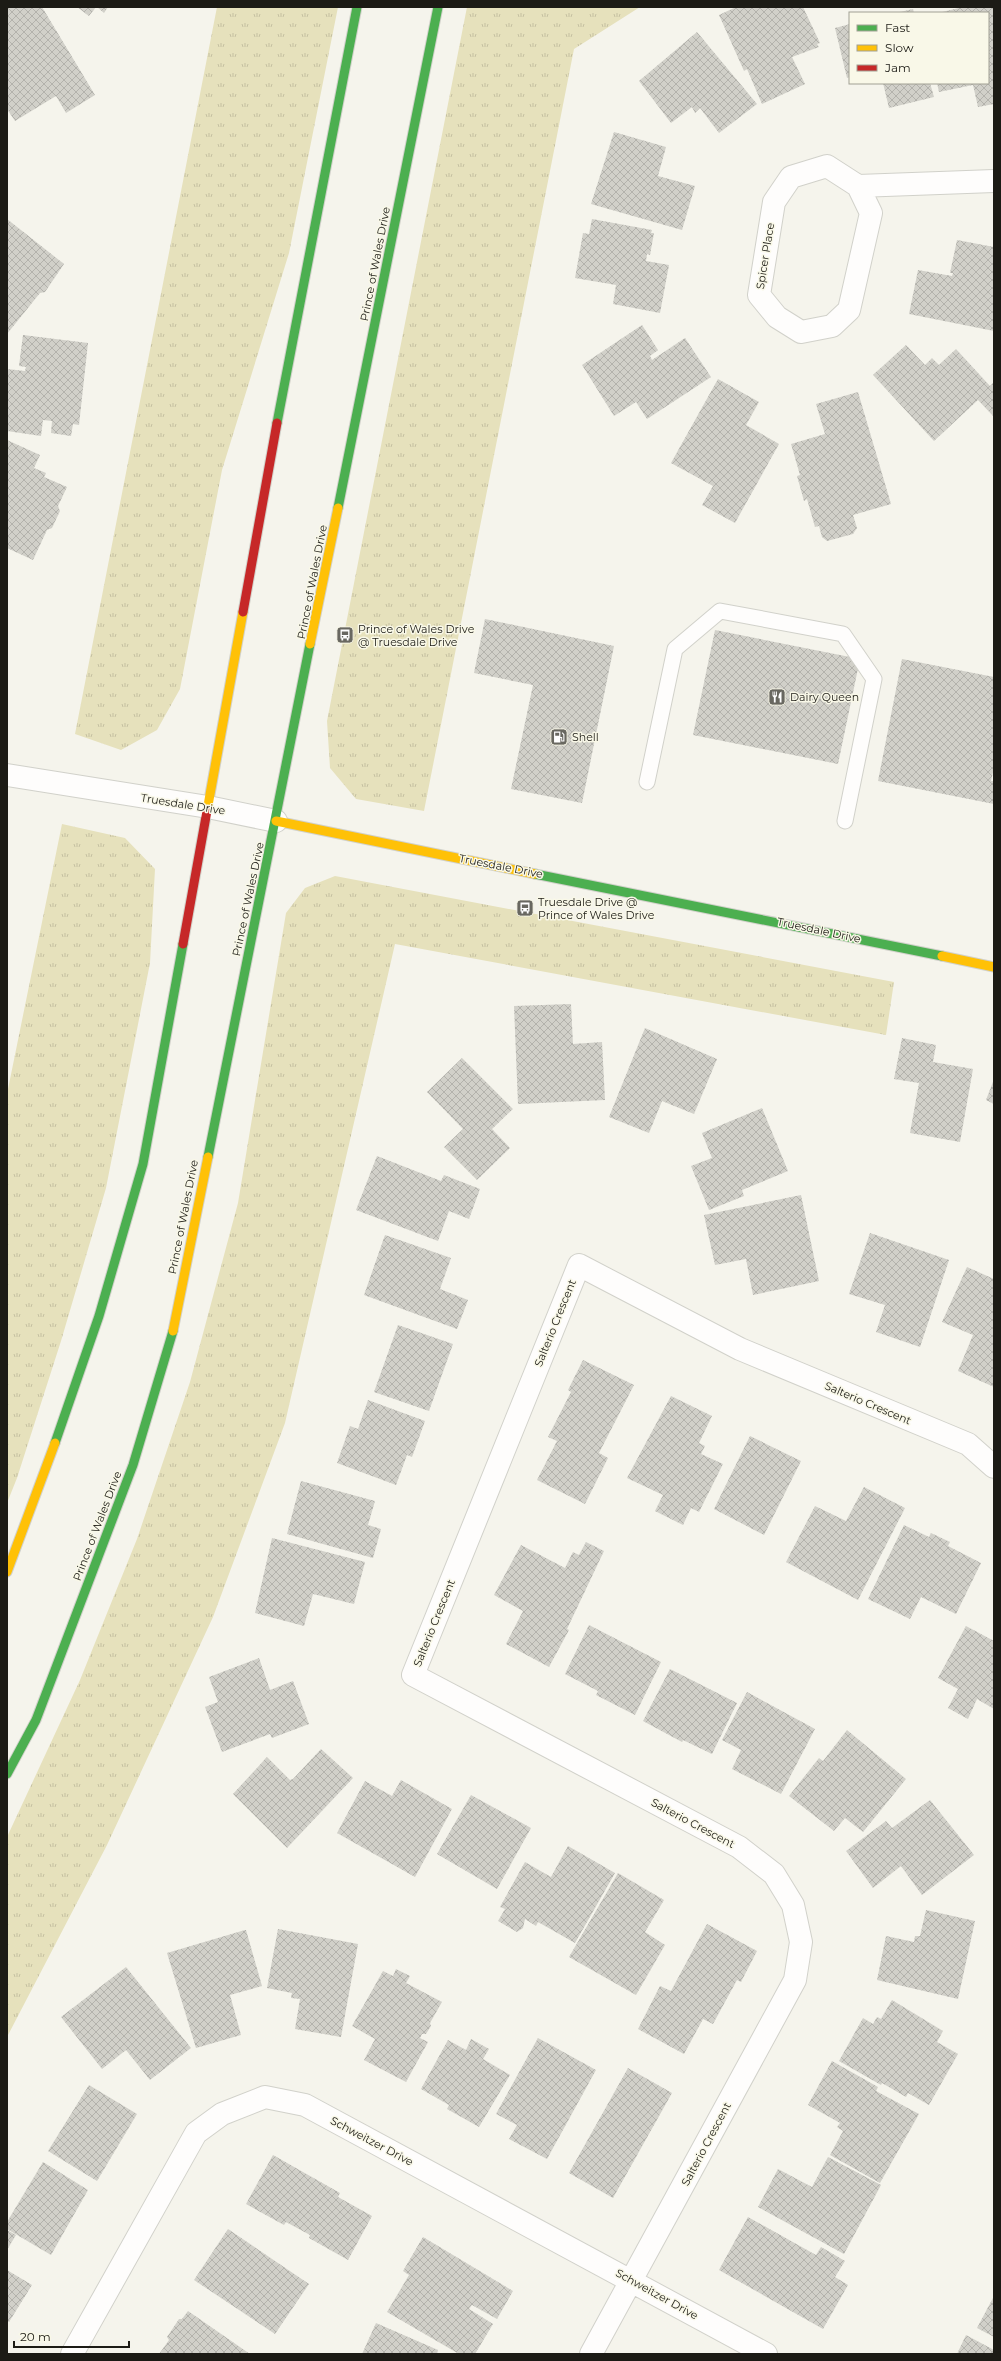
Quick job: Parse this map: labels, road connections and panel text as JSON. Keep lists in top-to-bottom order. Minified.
{"streets":{"main road":["Prince of Wales Drive","Truesdale Drive"],"street":["Spicer Place","Salterio Crescent","Schweitzer Drive"]},"crossings":[["Prince of Wales Drive","Truesdale Drive"],["Salterio Crescent","Schweitzer Drive"]],"places":{"bus stop":["Prince of Wales Drive @ Truesdale Drive","Truesdale Drive @ Prince of Wales Drive"],"restaurant":["Dairy Queen"],"fuel station":["Shell"]},"legend":["Fast","Slow","Jam"],"scale_bar":"20 m"}
